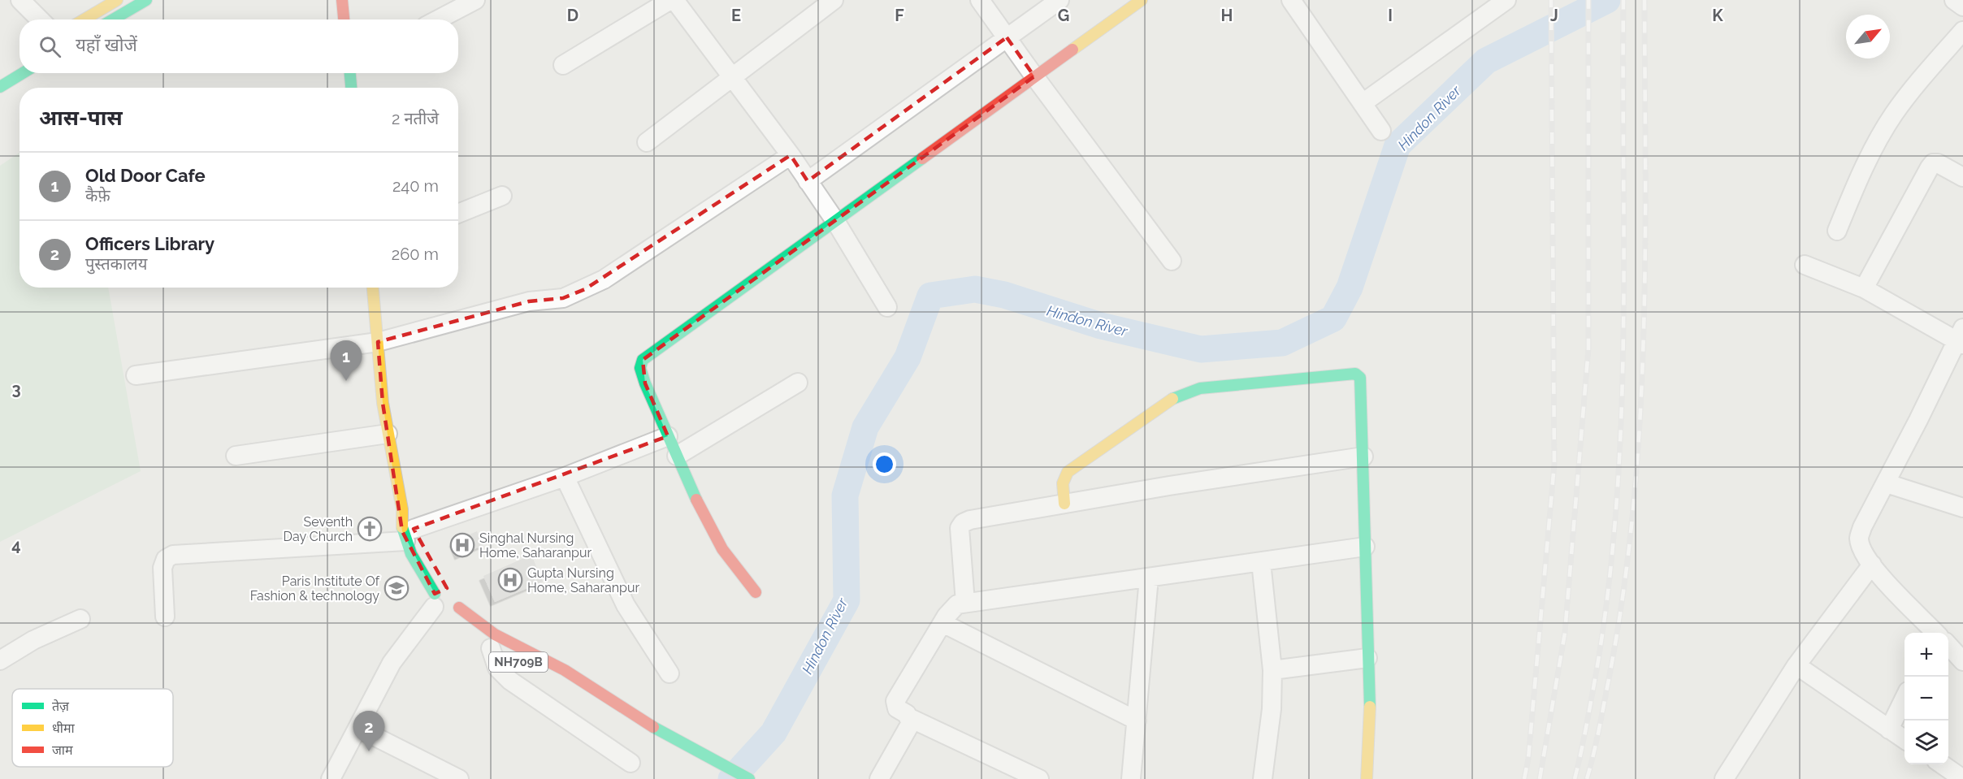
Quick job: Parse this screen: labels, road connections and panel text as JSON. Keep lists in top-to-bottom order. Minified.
{"streets":{"main road":["NH709B"]},"water":["Hindon River"],"places":{"church":["Seventh Day Church"],"hospital":["Singhal Nursing Home, Saharanpur","Gupta Nursing Home, Saharanpur"],"school or university":["Paris Institute Of Fashion & technology"]},"legend":["तेज़","धीमा","जाम"],"north":"top right","page":{"search":"यहाँ खोजें","heading":["आस-पास","2 नतीजे"],"list":[{"mark":"1","name":"Old Door Cafe","note":"कैफ़े","value":"240 m"},{"mark":"2","name":"Officers Library","note":"पुस्तकालय","value":"260 m"}],"pins":["1","2"],"map_buttons":["+","−"]},"grid":{"columns":["D","E","F","G","H","I","J","K"],"rows":["3","4"]}}
